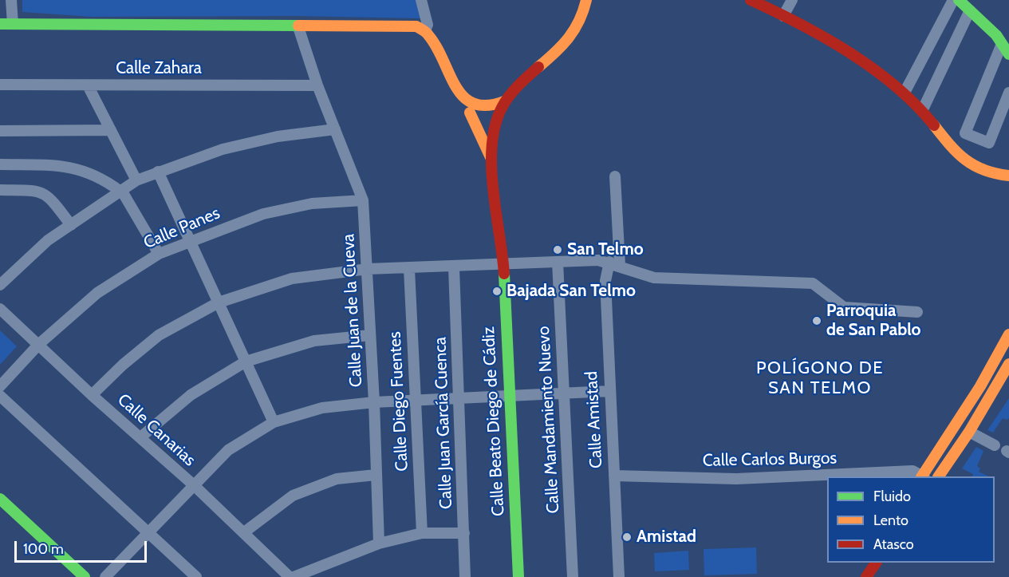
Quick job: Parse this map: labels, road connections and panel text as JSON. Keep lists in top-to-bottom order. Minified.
{"streets":{"street":["Calle Zahara","Calle Panes","Calle Juan de la Cueva","Calle Diego Fuentes","Calle Mandamiento Nuevo","Calle Amistad","Calle Beato Diego de Cádiz","Calle Juan García Cuenca","Calle Canarias","Calle Carlos Burgos"]},"crossings":[["Calle Zahara","Calle Juan de la Cueva"],["Calle Panes","Calle Juan de la Cueva"],["Calle Panes","Calle Canarias"],["Calle Amistad","Calle Carlos Burgos"]],"districts":["POLÍGONO DE SAN TELMO"],"places":["San Telmo","Bajada San Telmo","Parroquia de San Pablo","Amistad"],"legend":["Fluido","Lento","Atasco"],"scale_bar":"100 m"}
